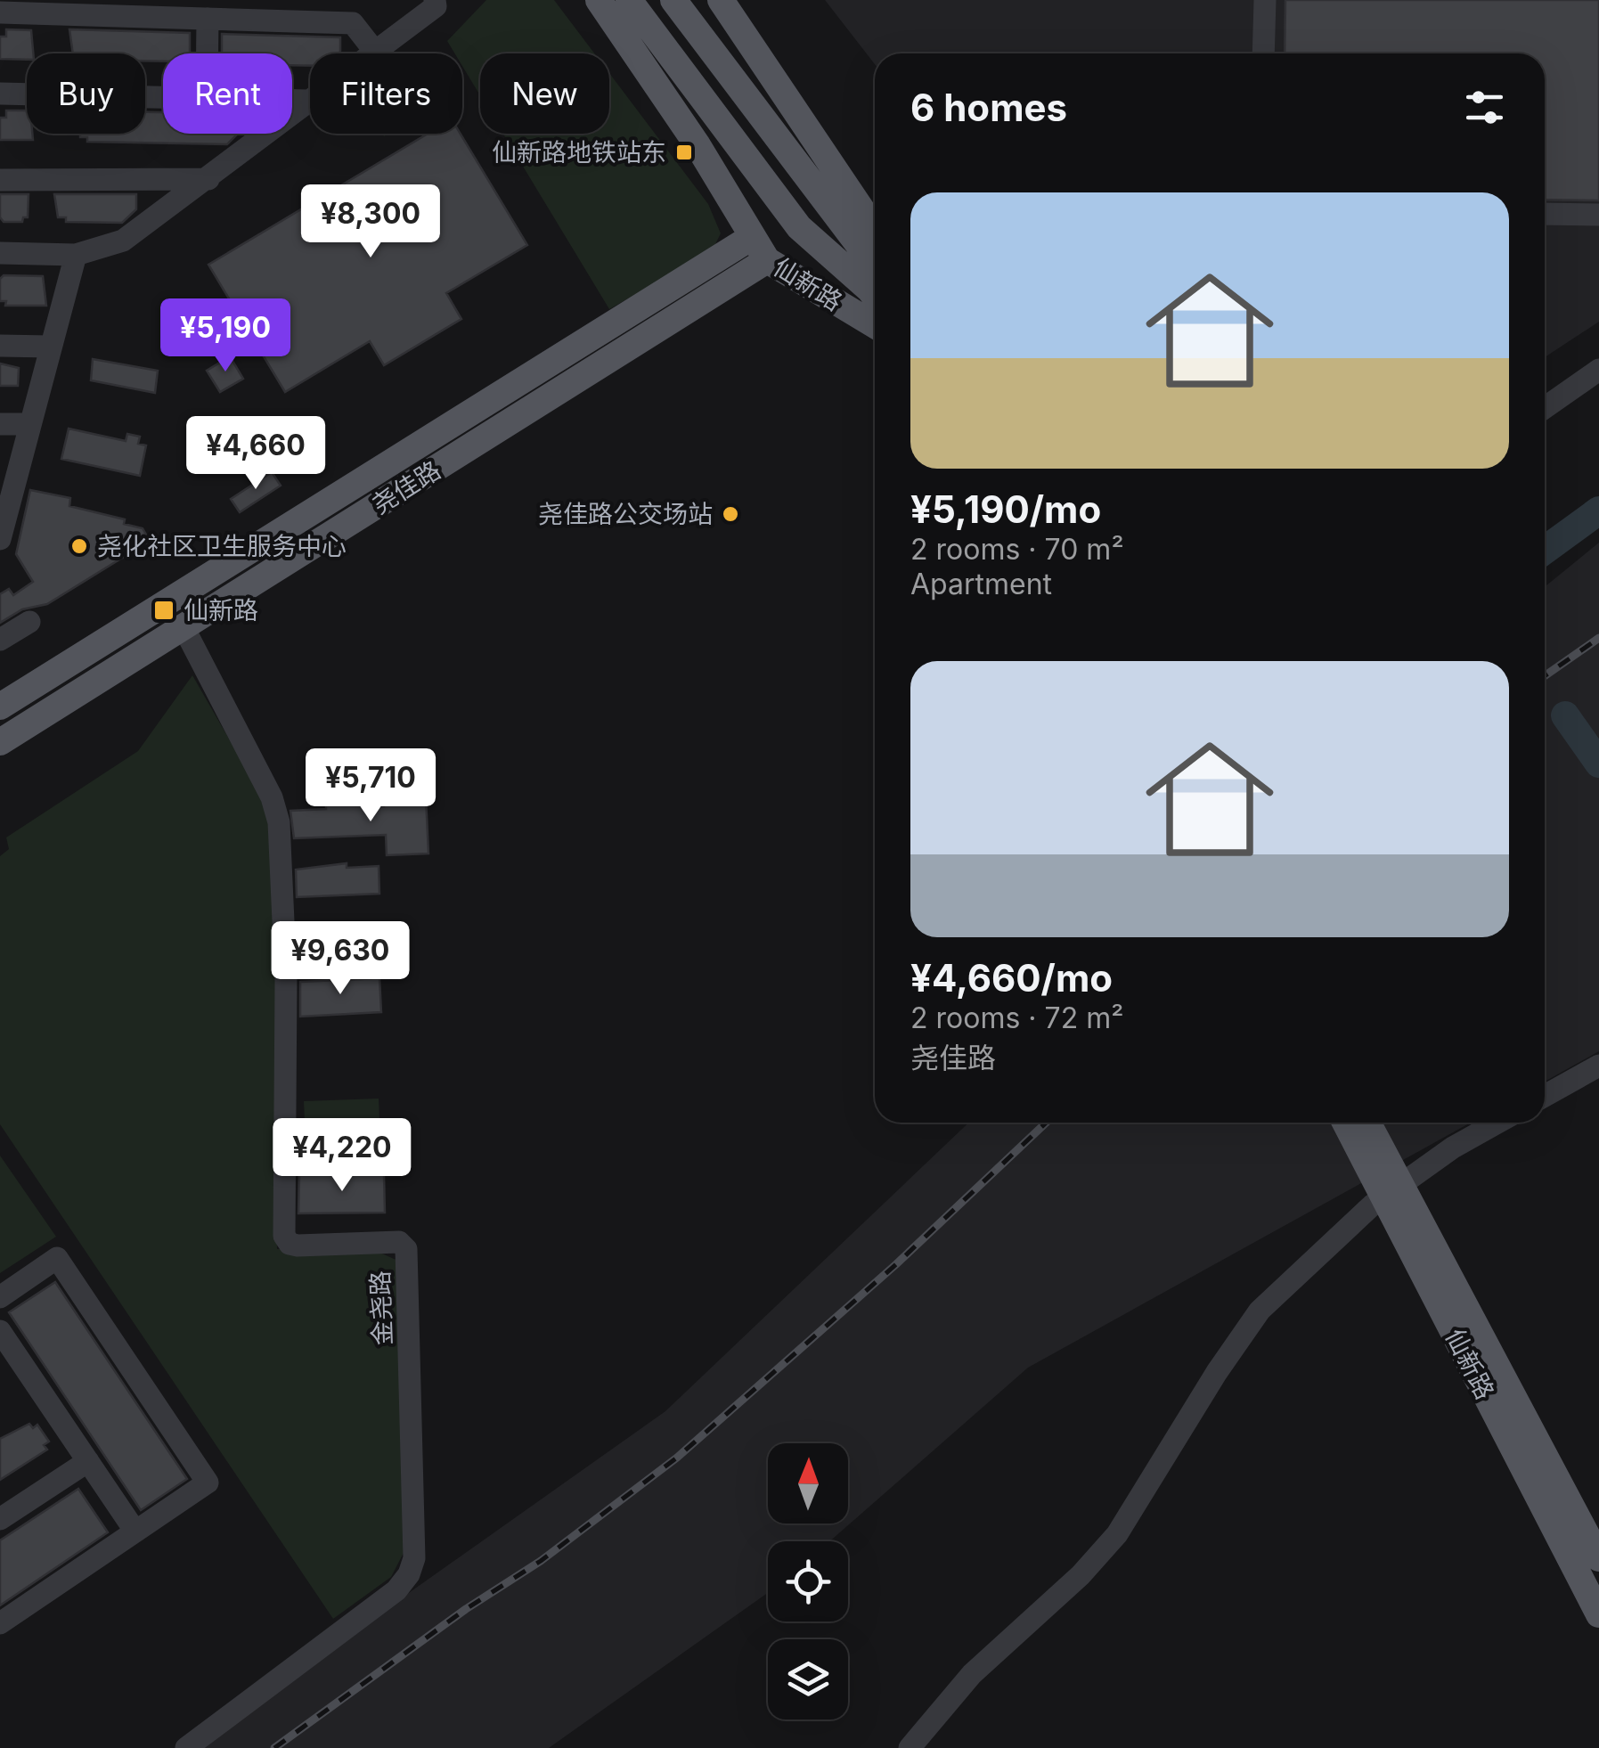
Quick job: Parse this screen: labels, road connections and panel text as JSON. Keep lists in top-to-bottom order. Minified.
{"streets":{"main road":["仙新路","尧佳路"],"street":["金尧路"]},"crossings":[["仙新路","尧佳路"],["尧佳路","金尧路"]],"places":{"transit":["仙新路地铁站东","仙新路"],"other":["尧佳路公交场站","尧化社区卫生服务中心"]},"north":"top","page":{"chip":["Buy","Rent","Filters","New"],"heading":"6 homes","list":[{"name":"¥5,190/mo","note":"2 rooms · 70 m² · Apartment"},{"name":"¥4,660/mo","note":"2 rooms · 72 m² · 尧佳路"}],"price":["¥8,300","¥5,190","¥4,660","¥5,710","¥9,630","¥4,220"]}}
